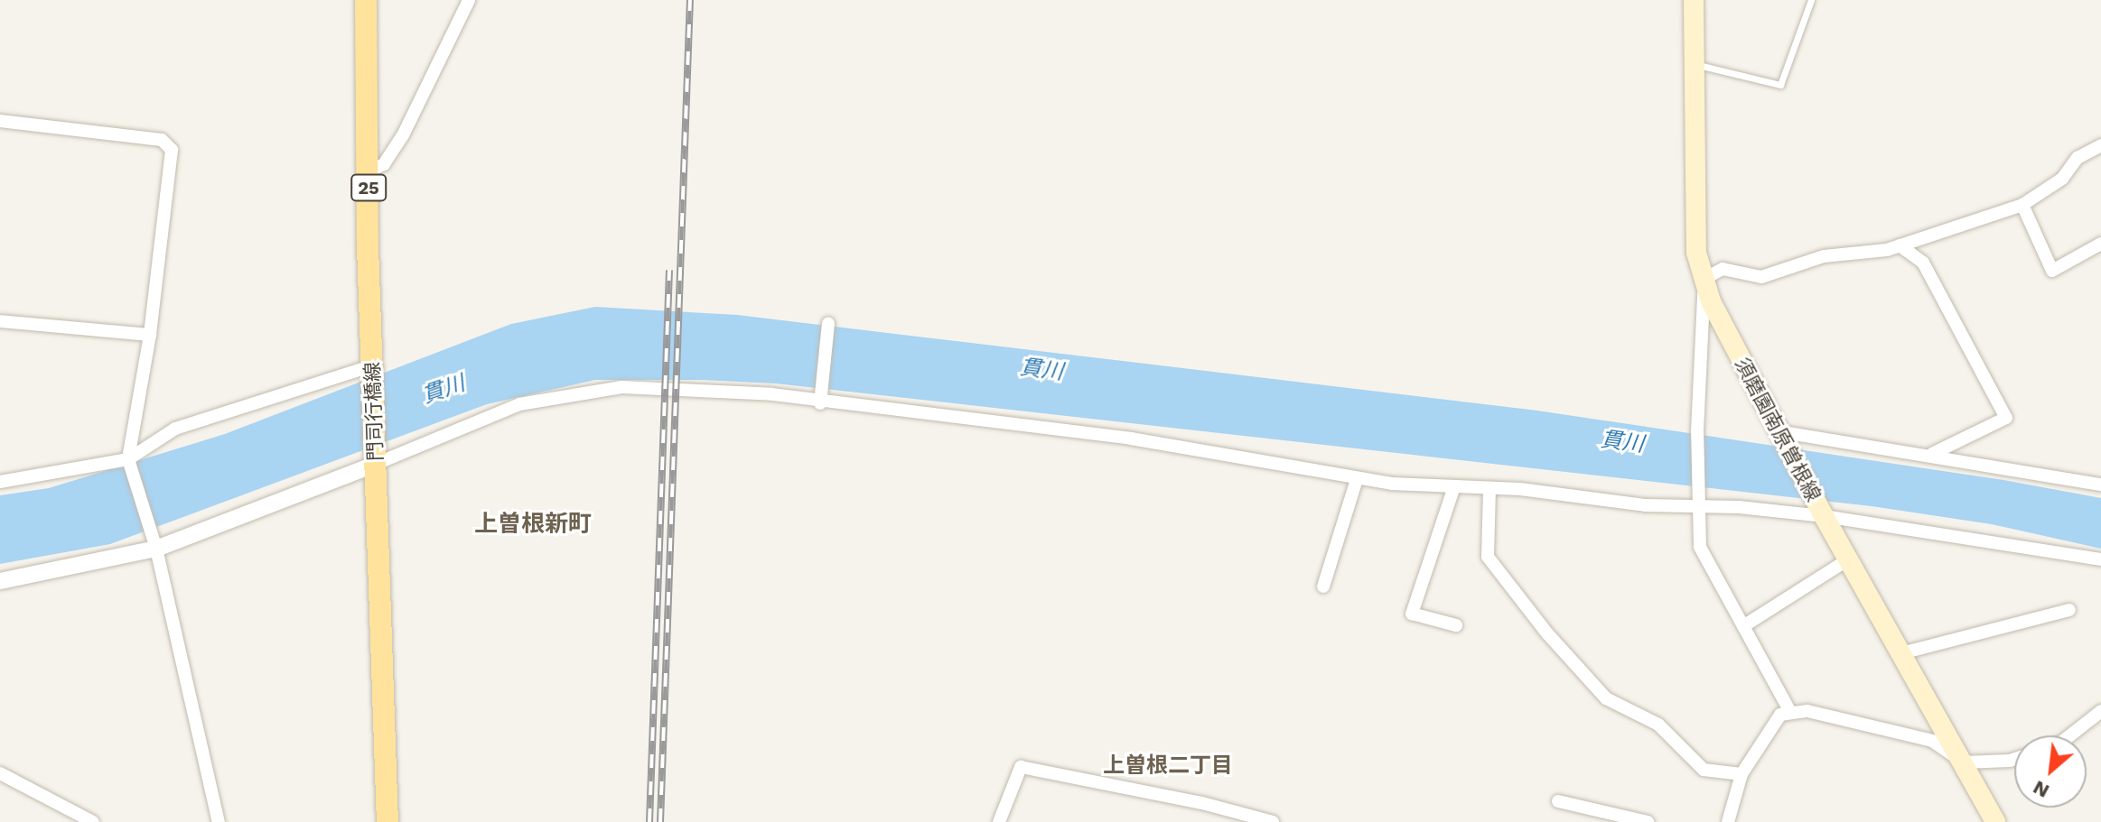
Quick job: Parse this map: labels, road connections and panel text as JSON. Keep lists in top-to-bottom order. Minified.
{"streets":{"main road":["25","門司行橋線","須磨園南原曽根線"]},"districts":["上曽根新町","上曽根二丁目"],"water":["貫川"],"north":"bottom left"}
